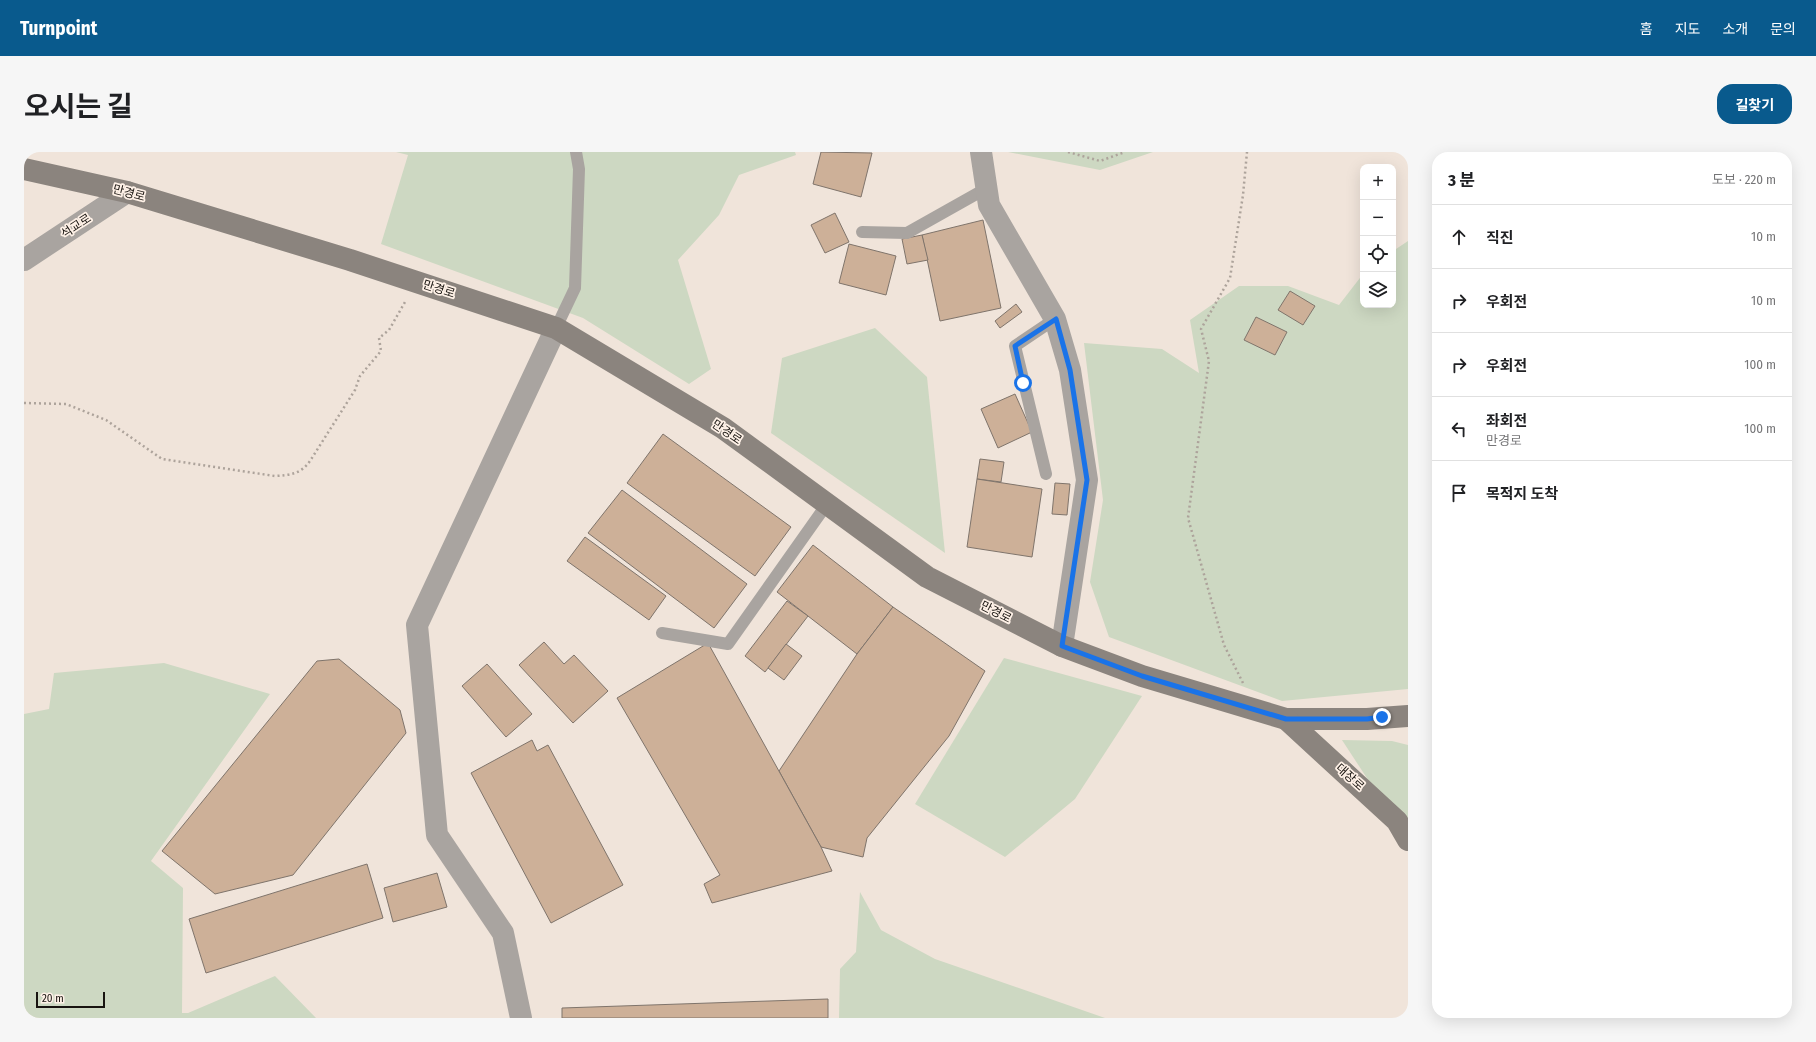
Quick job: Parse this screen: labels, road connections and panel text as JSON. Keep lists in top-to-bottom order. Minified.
{"streets":{"street":["만경로","석교로","대장로"]},"crossings":[["만경로","석교로"],["만경로","대장로"]],"scale_bar":"20 m","page":{"header":"Turnpoint","nav":["홈","지도","소개","문의"],"title":"오시는 길","buttons":"길찾기","heading":["3 분","도보 · 220 m"],"map_buttons":["+","−"],"list":[["직진","10 m"],["우회전","10 m"],["우회전","100 m"],["좌회전","만경로","100 m"],"목적지 도착"],"scale":"20 m"}}
